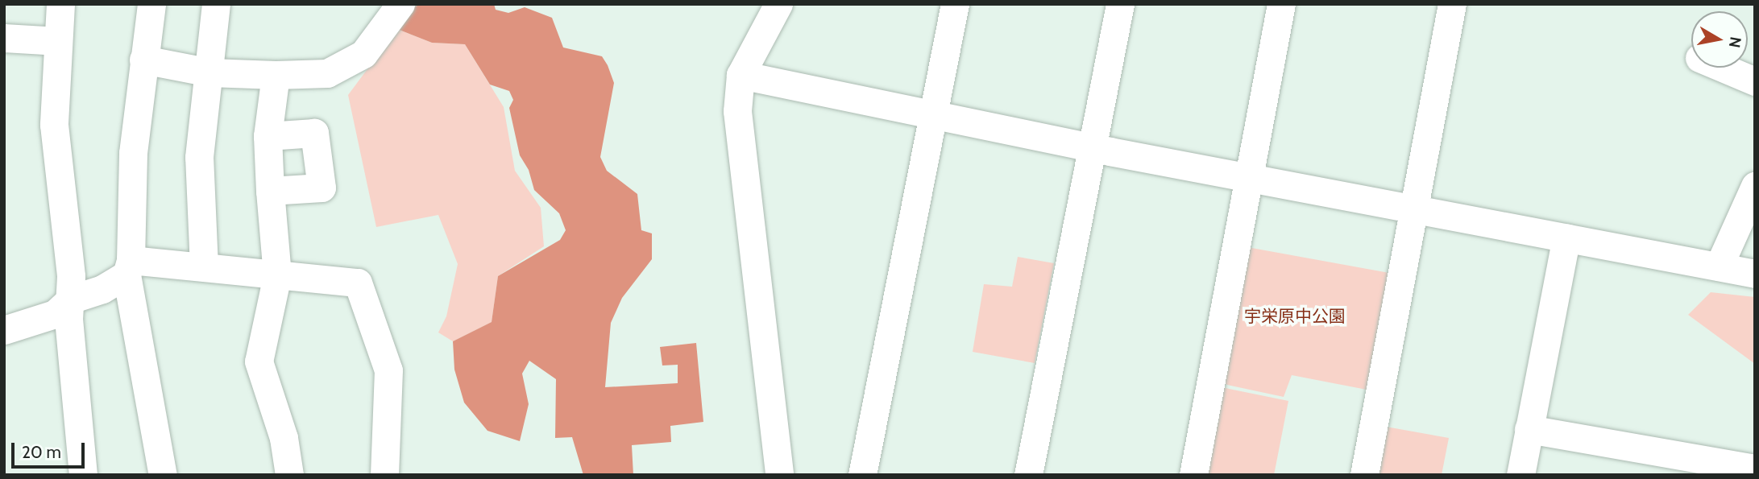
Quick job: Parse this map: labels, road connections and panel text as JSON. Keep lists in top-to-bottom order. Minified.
{"parks":["宇栄原中公園"],"scale_bar":"20 m","north":"right"}
